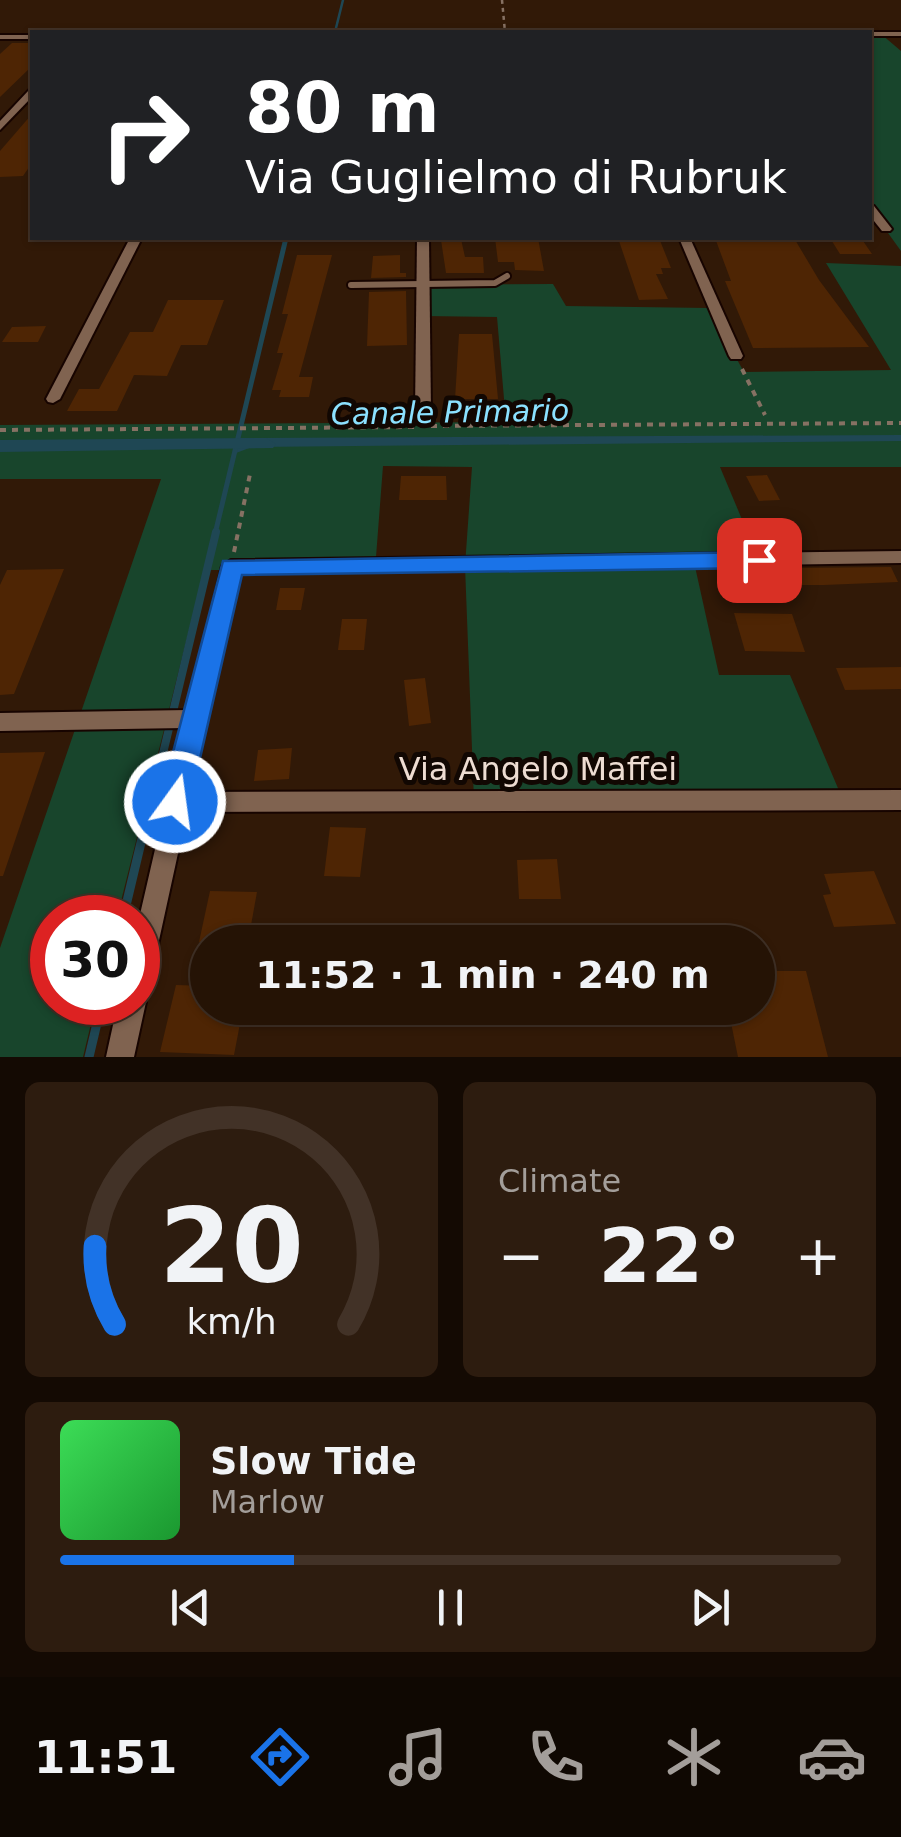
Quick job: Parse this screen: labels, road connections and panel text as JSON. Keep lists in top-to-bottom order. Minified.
{"streets":{"street":["Via Angelo Maffei"]},"water":["Canale Primario"],"page":{"turn":["80 m","Via Guglielmo di Rubruk"],"limit":"30","trip":"11:52 · 1 min · 240 m","tile":"Climate","heat":["−","22°","+"],"song":["Slow Tide","Marlow"],"tabs":"11:51","gauge":["20","km/h"]}}
